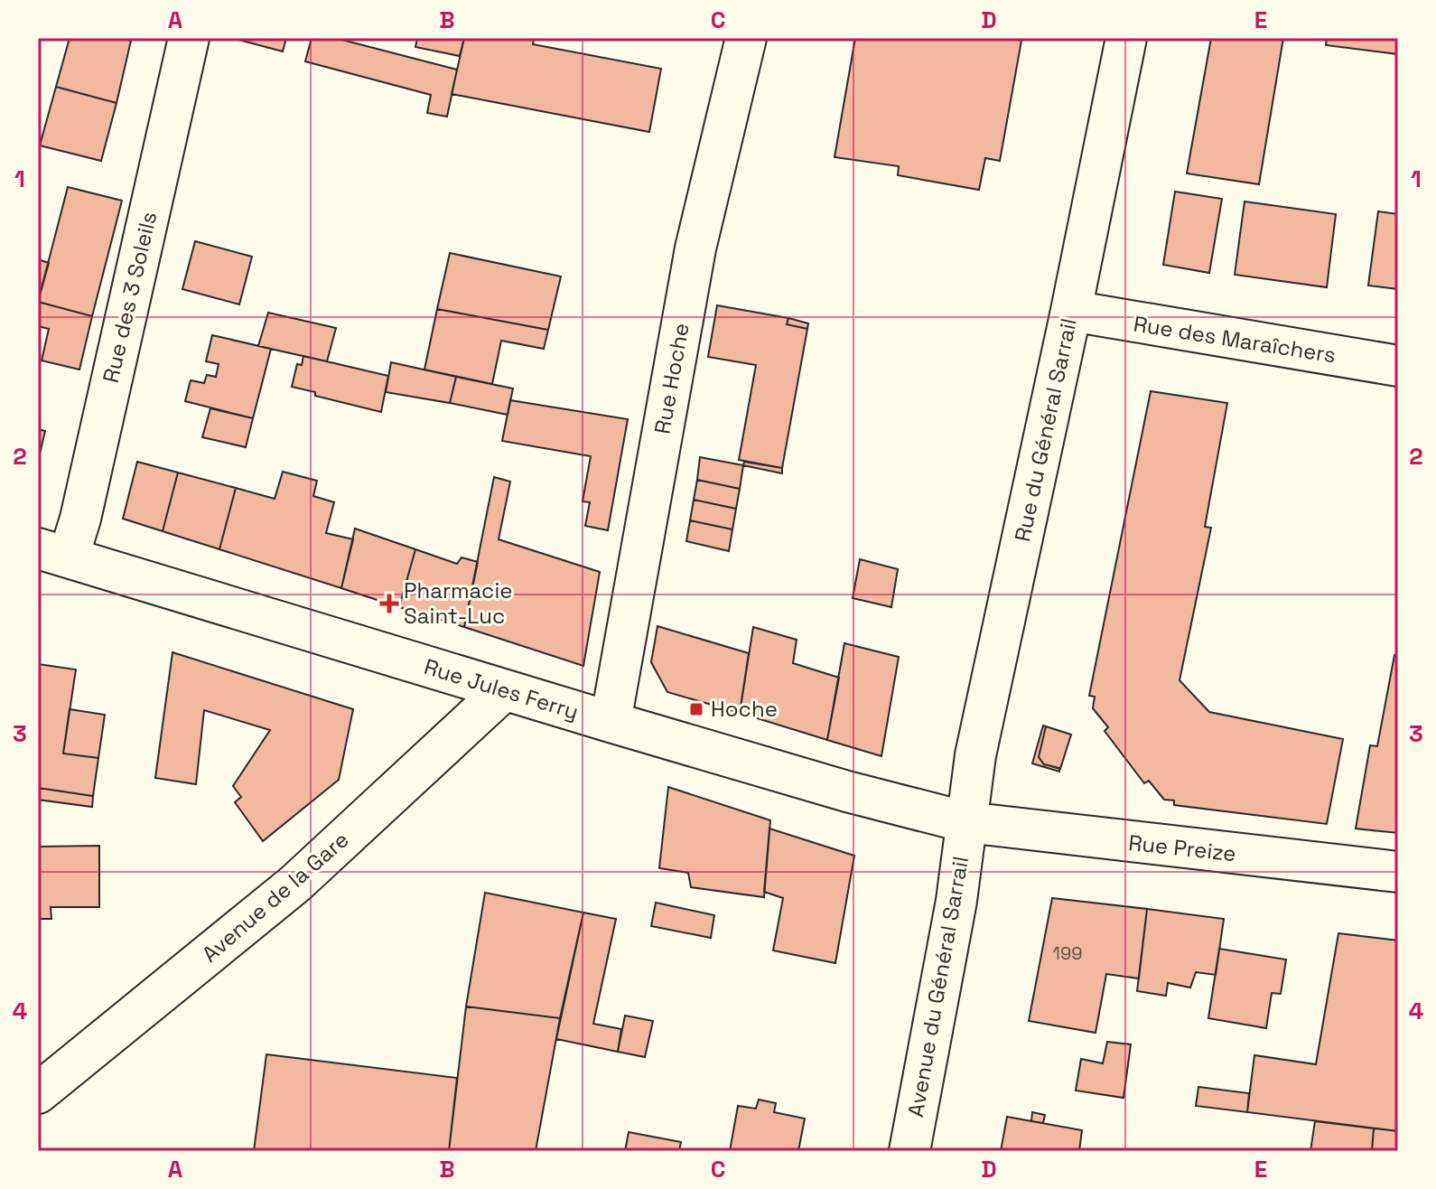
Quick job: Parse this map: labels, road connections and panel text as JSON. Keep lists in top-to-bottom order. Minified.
{"streets":{"street":["Rue des 3 Soleils","Rue des Maraîchers","Rue Hoche","Rue du Général Sarrail","Rue Jules Ferry","Rue Preize","Avenue de la Gare","Avenue du Général Sarrail"]},"crossings":[["Rue des 3 Soleils","Rue Jules Ferry"],["Rue des Maraîchers","Rue du Général Sarrail"],["Rue Hoche","Rue Jules Ferry"],["Rue du Général Sarrail","Rue Jules Ferry"],["Rue du Général Sarrail","Rue Preize"],["Rue du Général Sarrail","Avenue du Général Sarrail"],["Rue Jules Ferry","Rue Preize"],["Rue Jules Ferry","Avenue de la Gare"],["Rue Jules Ferry","Avenue du Général Sarrail"],["Rue Preize","Avenue du Général Sarrail"]],"places":{"health":["Pharmacie Saint-Luc"],"transit":["Hoche"]},"house_numbers":["199"],"grid":{"columns":["A","B","C","D","E"],"rows":["1","2","3","4"]}}
